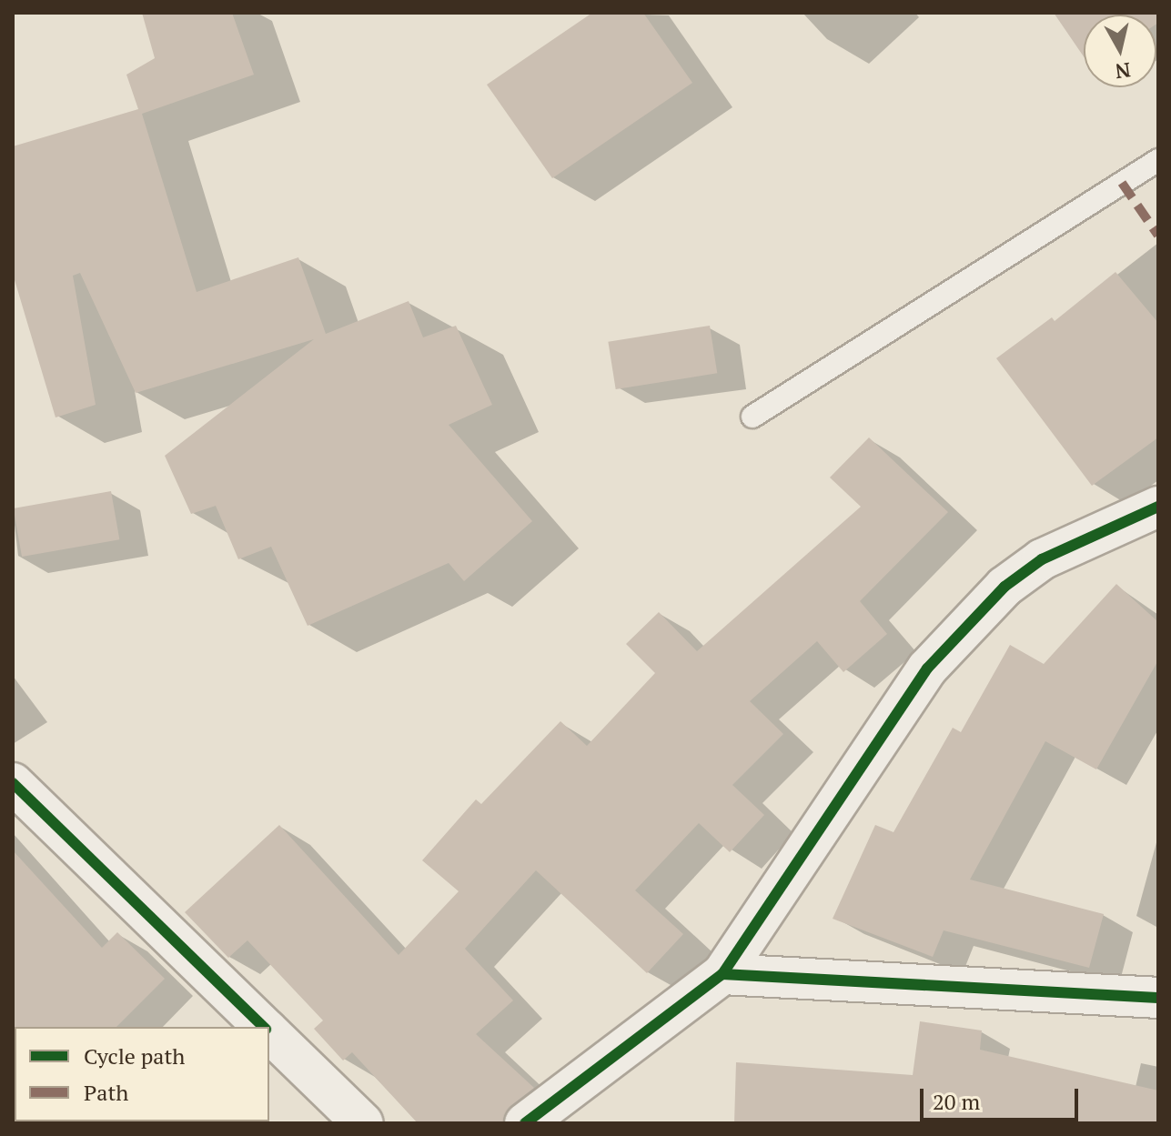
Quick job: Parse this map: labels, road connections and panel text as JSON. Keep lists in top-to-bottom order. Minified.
{"legend":["Cycle path","Path"],"scale_bar":"20 m","north":"bottom"}
